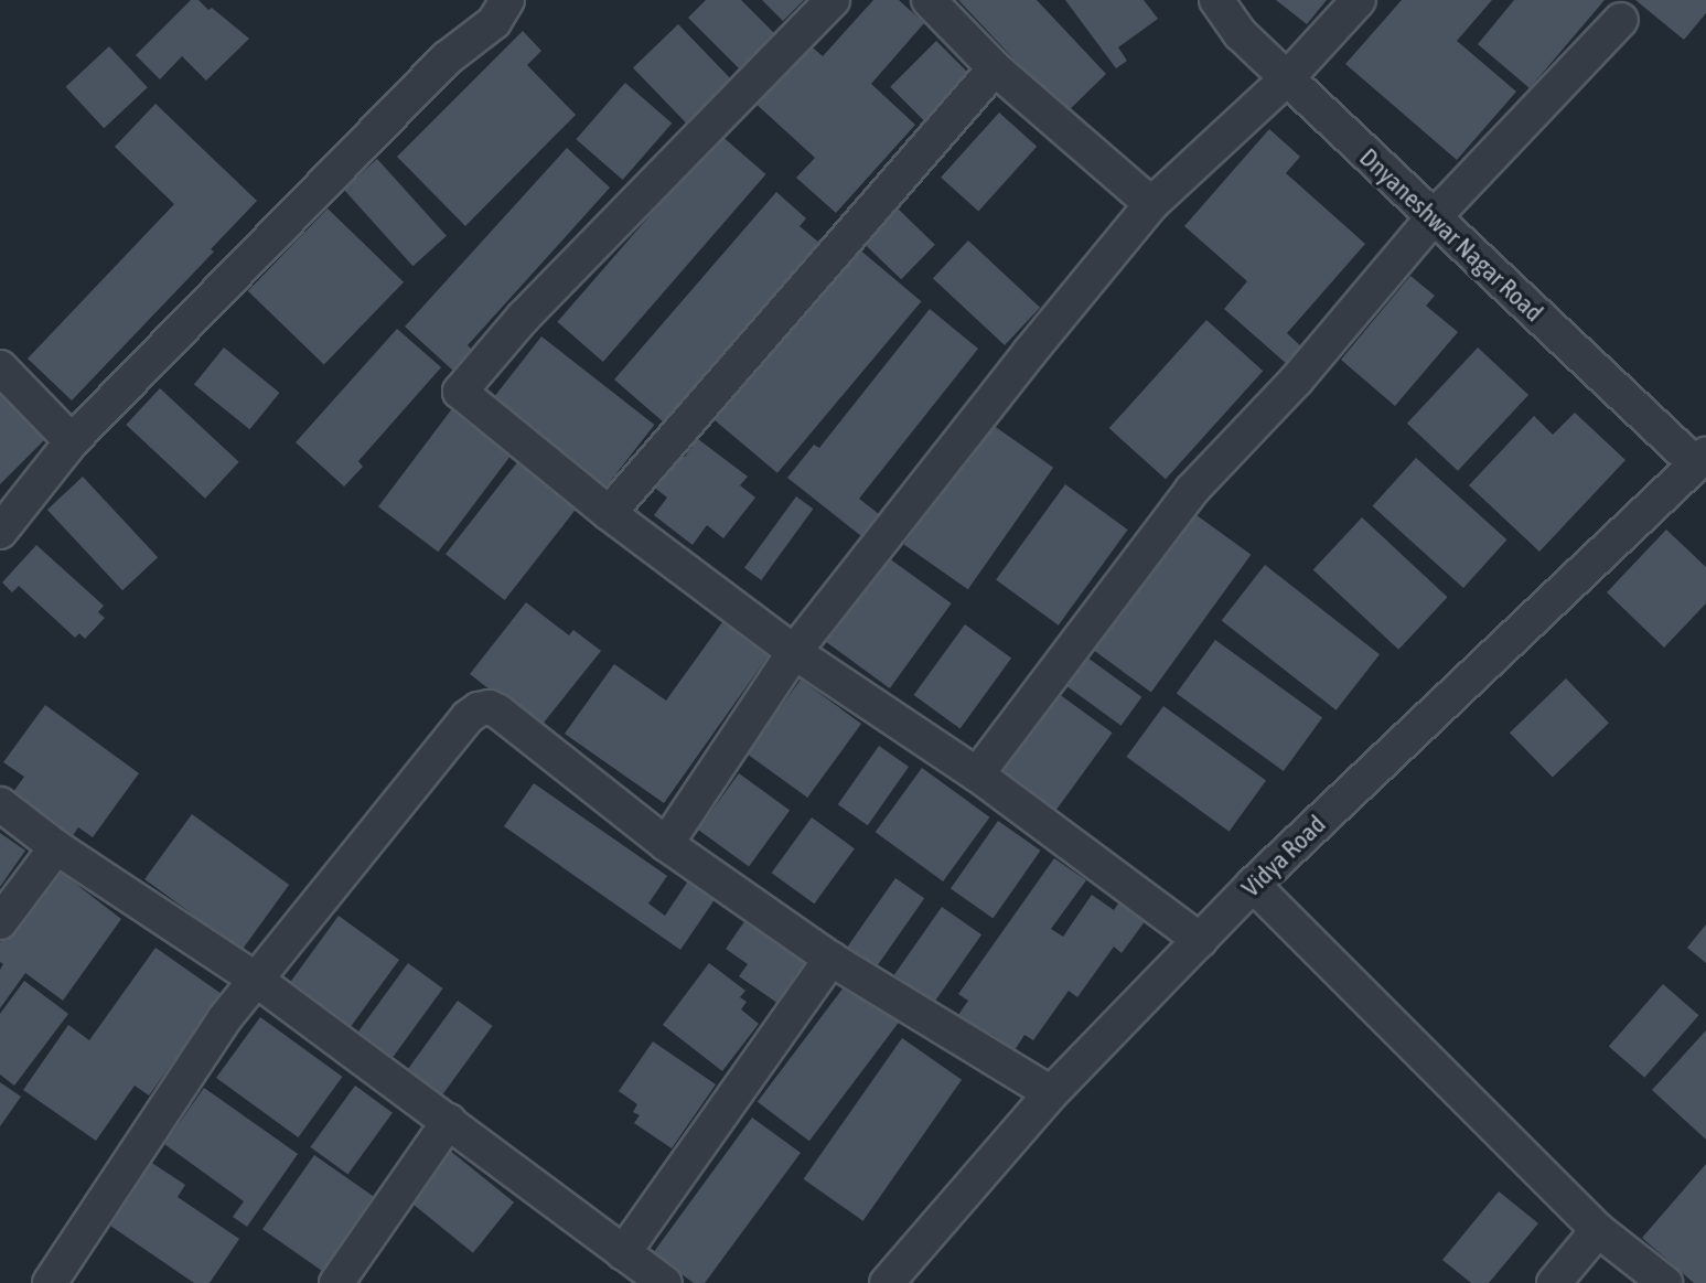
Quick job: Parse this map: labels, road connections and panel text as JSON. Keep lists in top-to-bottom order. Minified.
{"streets":{"street":["Dnyaneshwar Nagar Road","Vidya Road"]},"crossings":[["Dnyaneshwar Nagar Road","Vidya Road"]]}
